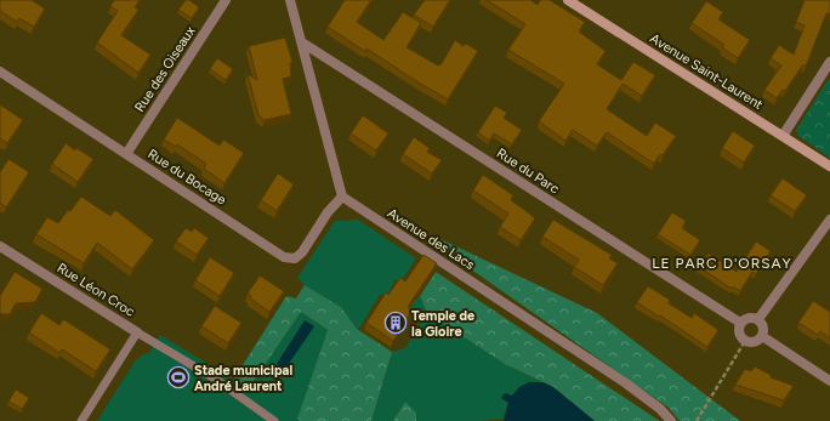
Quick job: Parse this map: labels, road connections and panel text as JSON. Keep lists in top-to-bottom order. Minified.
{"streets":{"main road":["Avenue Saint-Laurent"],"street":["Rue des Oiseaux","Rue du Parc","Rue du Bocage","Avenue des Lacs","Rue Léon Croc"]},"crossings":[["Rue des Oiseaux","Rue du Bocage"],["Rue du Bocage","Avenue des Lacs"]],"districts":["LE PARC D'ORSAY"],"places":{"building":["Temple de la Gloire"],"sports":["Stade municipal André Laurent"]}}
